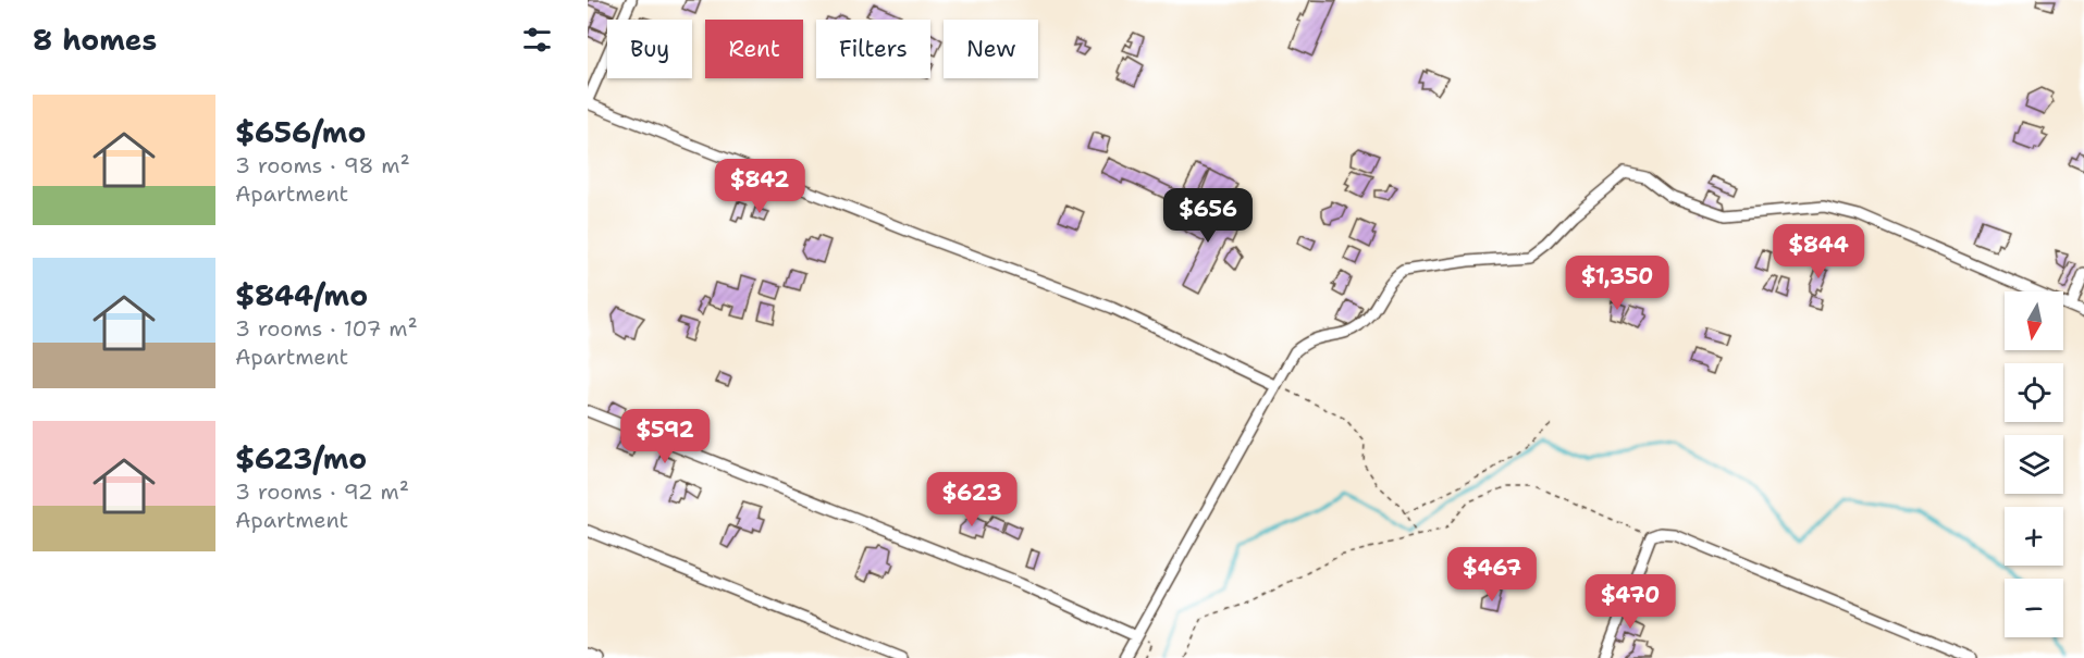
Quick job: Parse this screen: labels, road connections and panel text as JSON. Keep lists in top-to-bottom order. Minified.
{"north":"bottom","page":{"heading":"8 homes","chip":["Buy","Rent","Filters","New"],"list":[{"name":"$656/mo","note":"3 rooms · 98 m² · Apartment"},{"name":"$844/mo","note":"3 rooms · 107 m² · Apartment"},{"name":"$623/mo","note":"3 rooms · 92 m² · Apartment"}],"price":["$842","$656","$844","$1,350","$592","$623","$467","$470"],"map_buttons":["+","−"]}}
